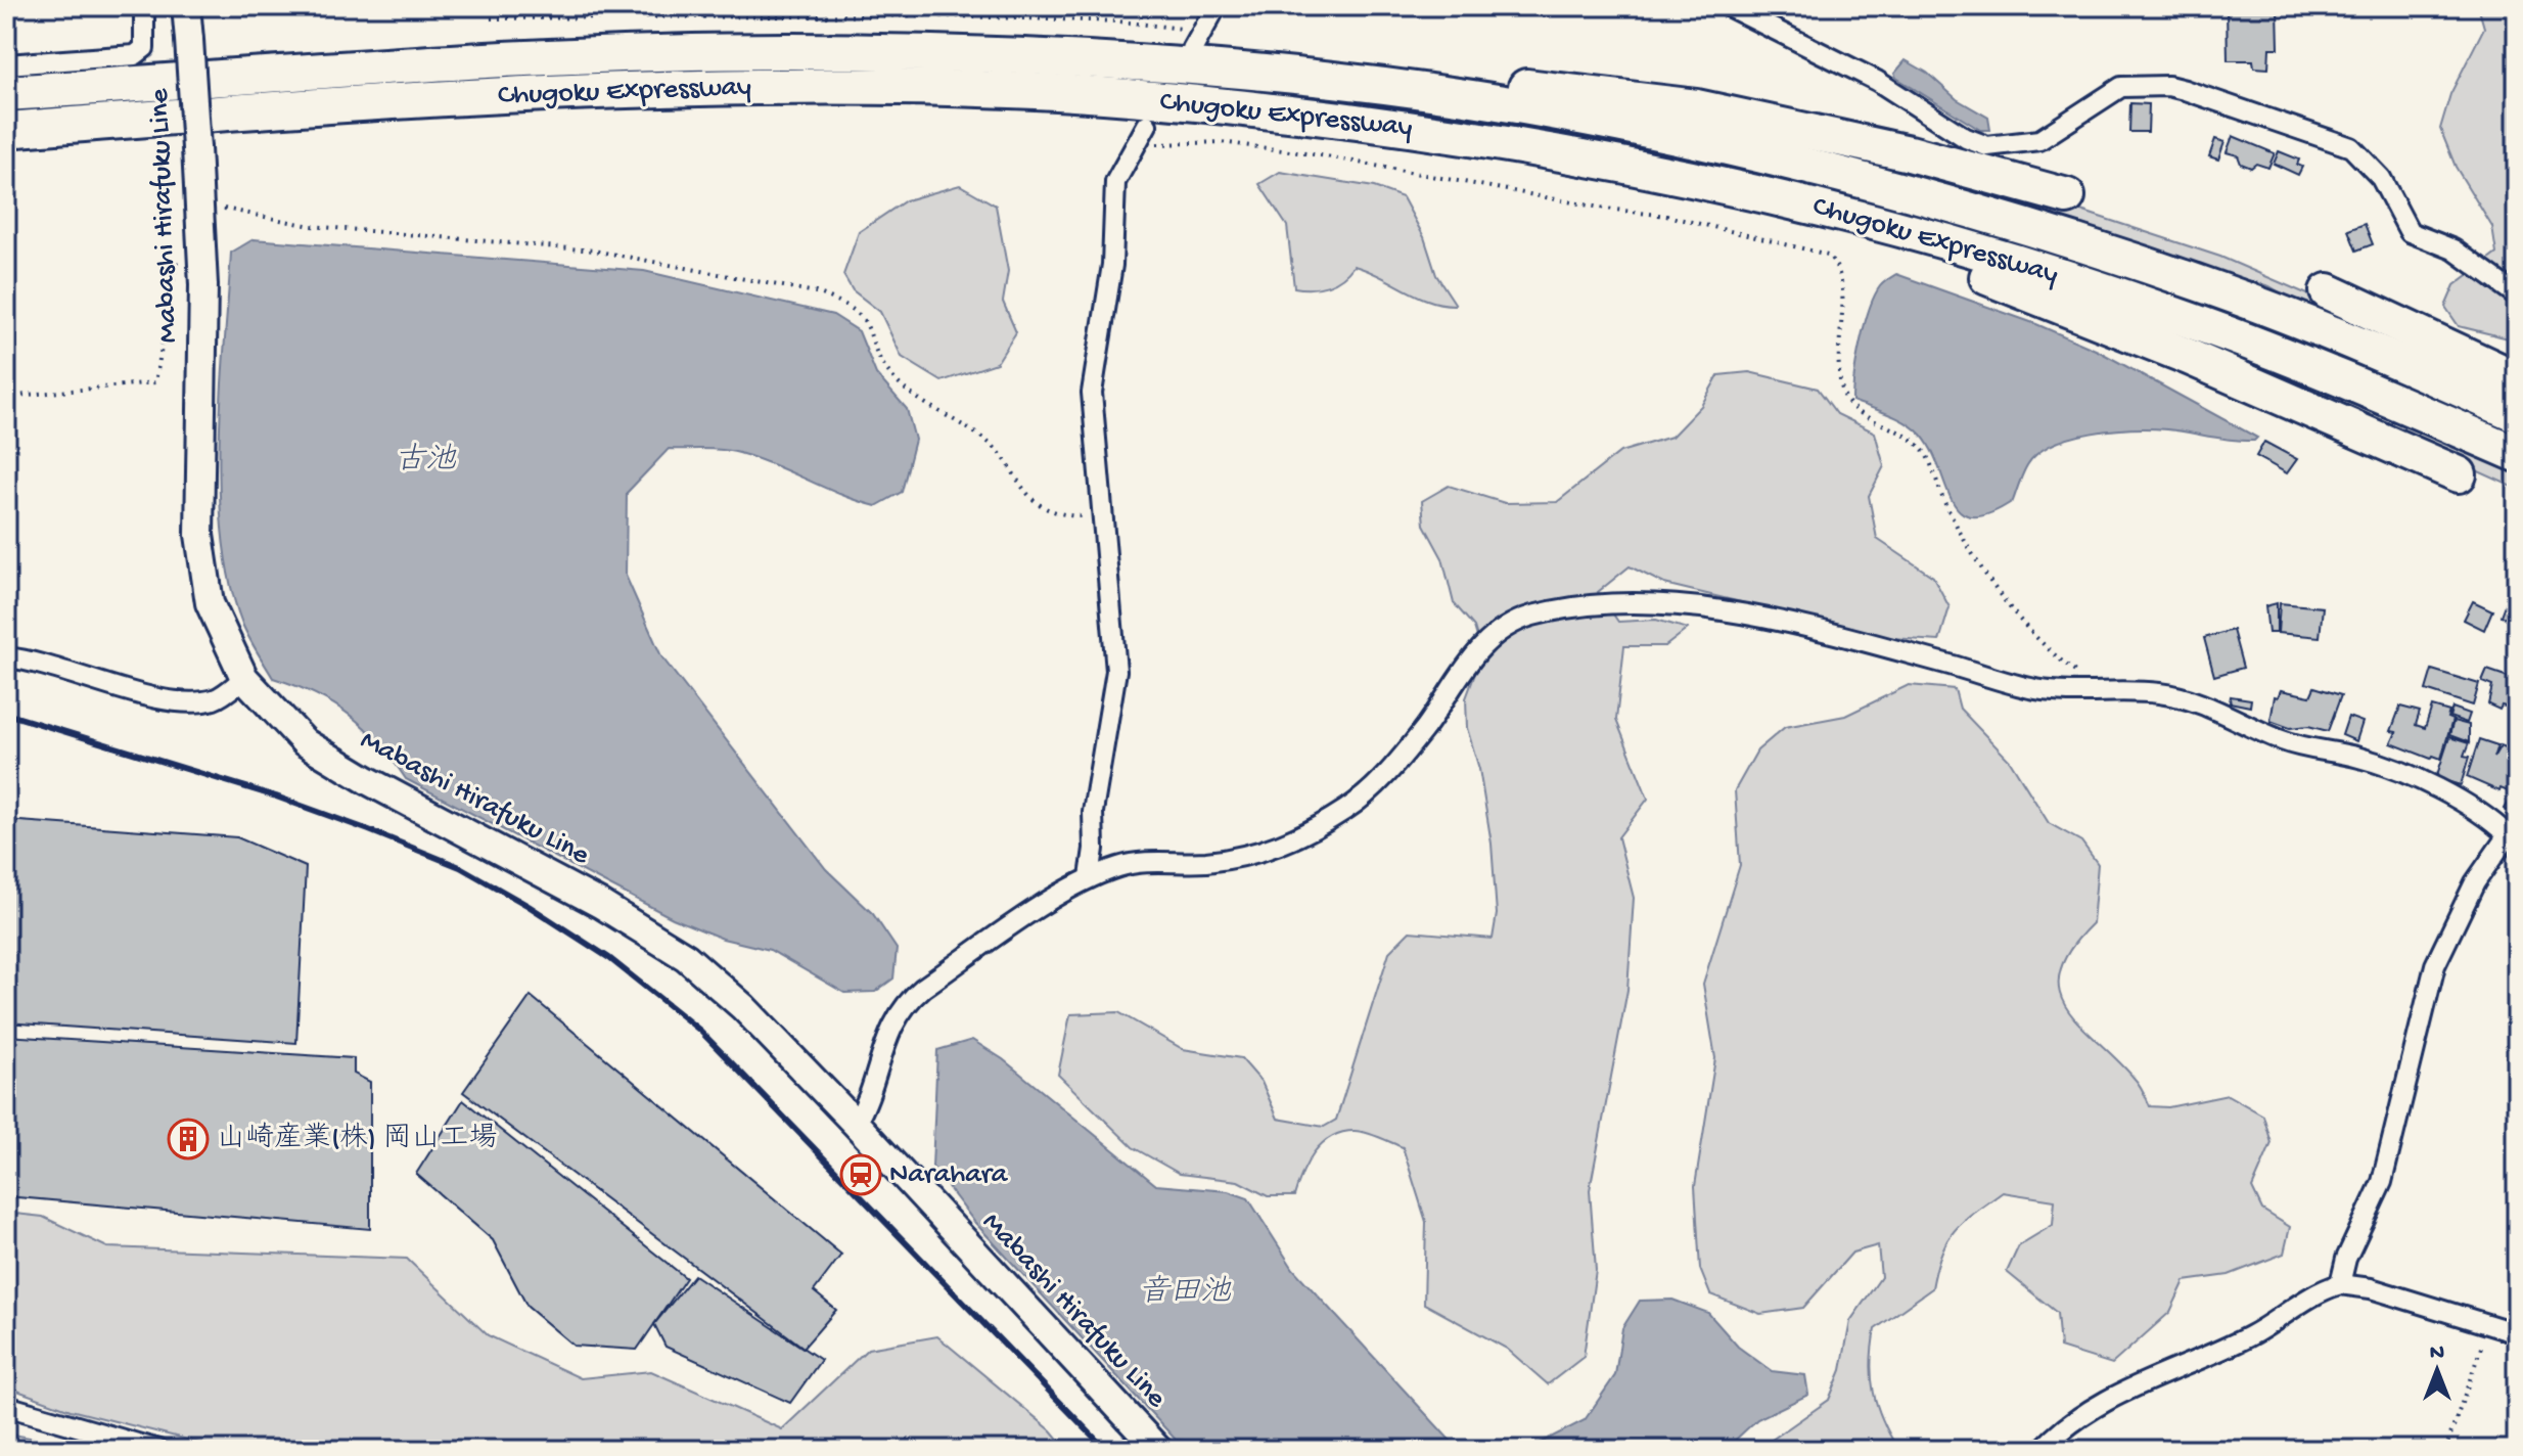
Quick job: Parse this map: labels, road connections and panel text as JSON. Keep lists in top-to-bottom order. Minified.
{"streets":{"highway":["Chugoku Expressway"],"main road":["Mabashi Hirafuku Line"]},"water":["古池","音田池"],"places":{"building":["山崎産業(株) 岡山工場"],"station":["Narahara"]},"north":"top"}
